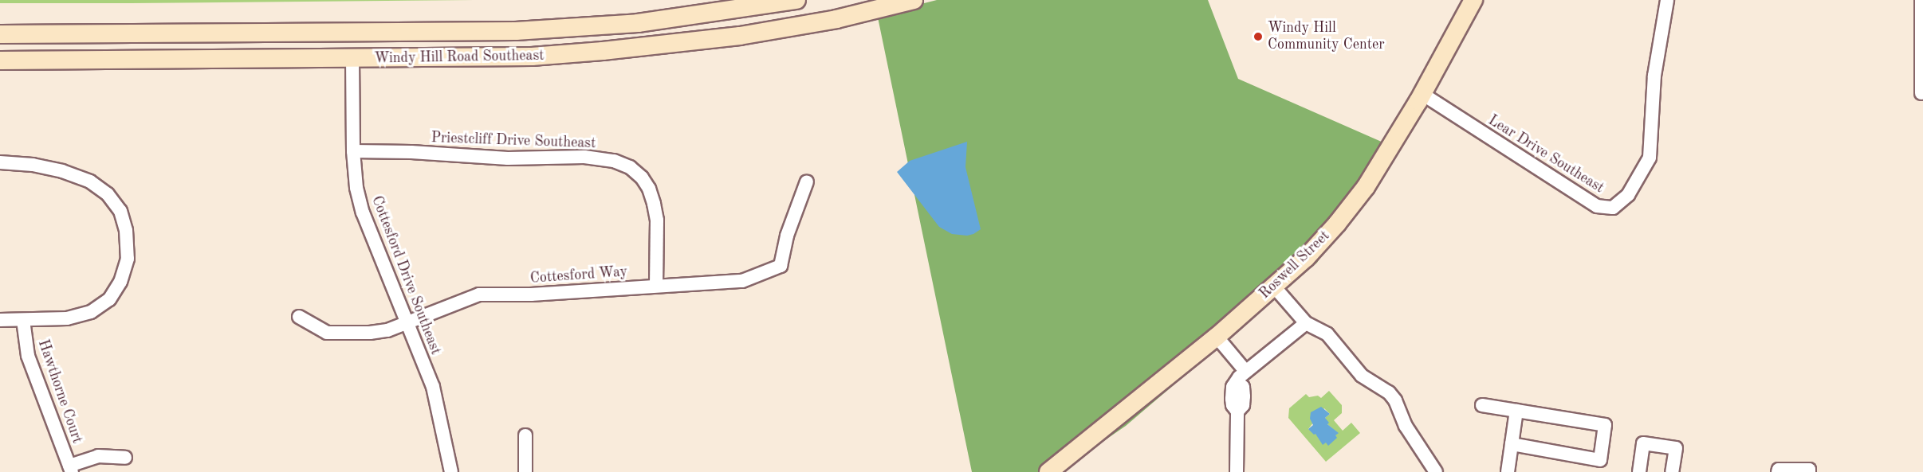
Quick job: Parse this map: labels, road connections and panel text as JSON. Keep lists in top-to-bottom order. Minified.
{"streets":{"main road":["Windy Hill Road Southeast","Roswell Street"],"street":["Priestcliff Drive Southeast","Lear Drive Southeast","Cottesford Drive Southeast","Cottesford Way","Hawthorne Court"]},"crossings":[["Windy Hill Road Southeast","Cottesford Drive Southeast"],["Priestcliff Drive Southeast","Cottesford Drive Southeast"],["Priestcliff Drive Southeast","Cottesford Way"],["Lear Drive Southeast","Roswell Street"],["Cottesford Drive Southeast","Cottesford Way"]],"places":["Windy Hill Community Center"]}
